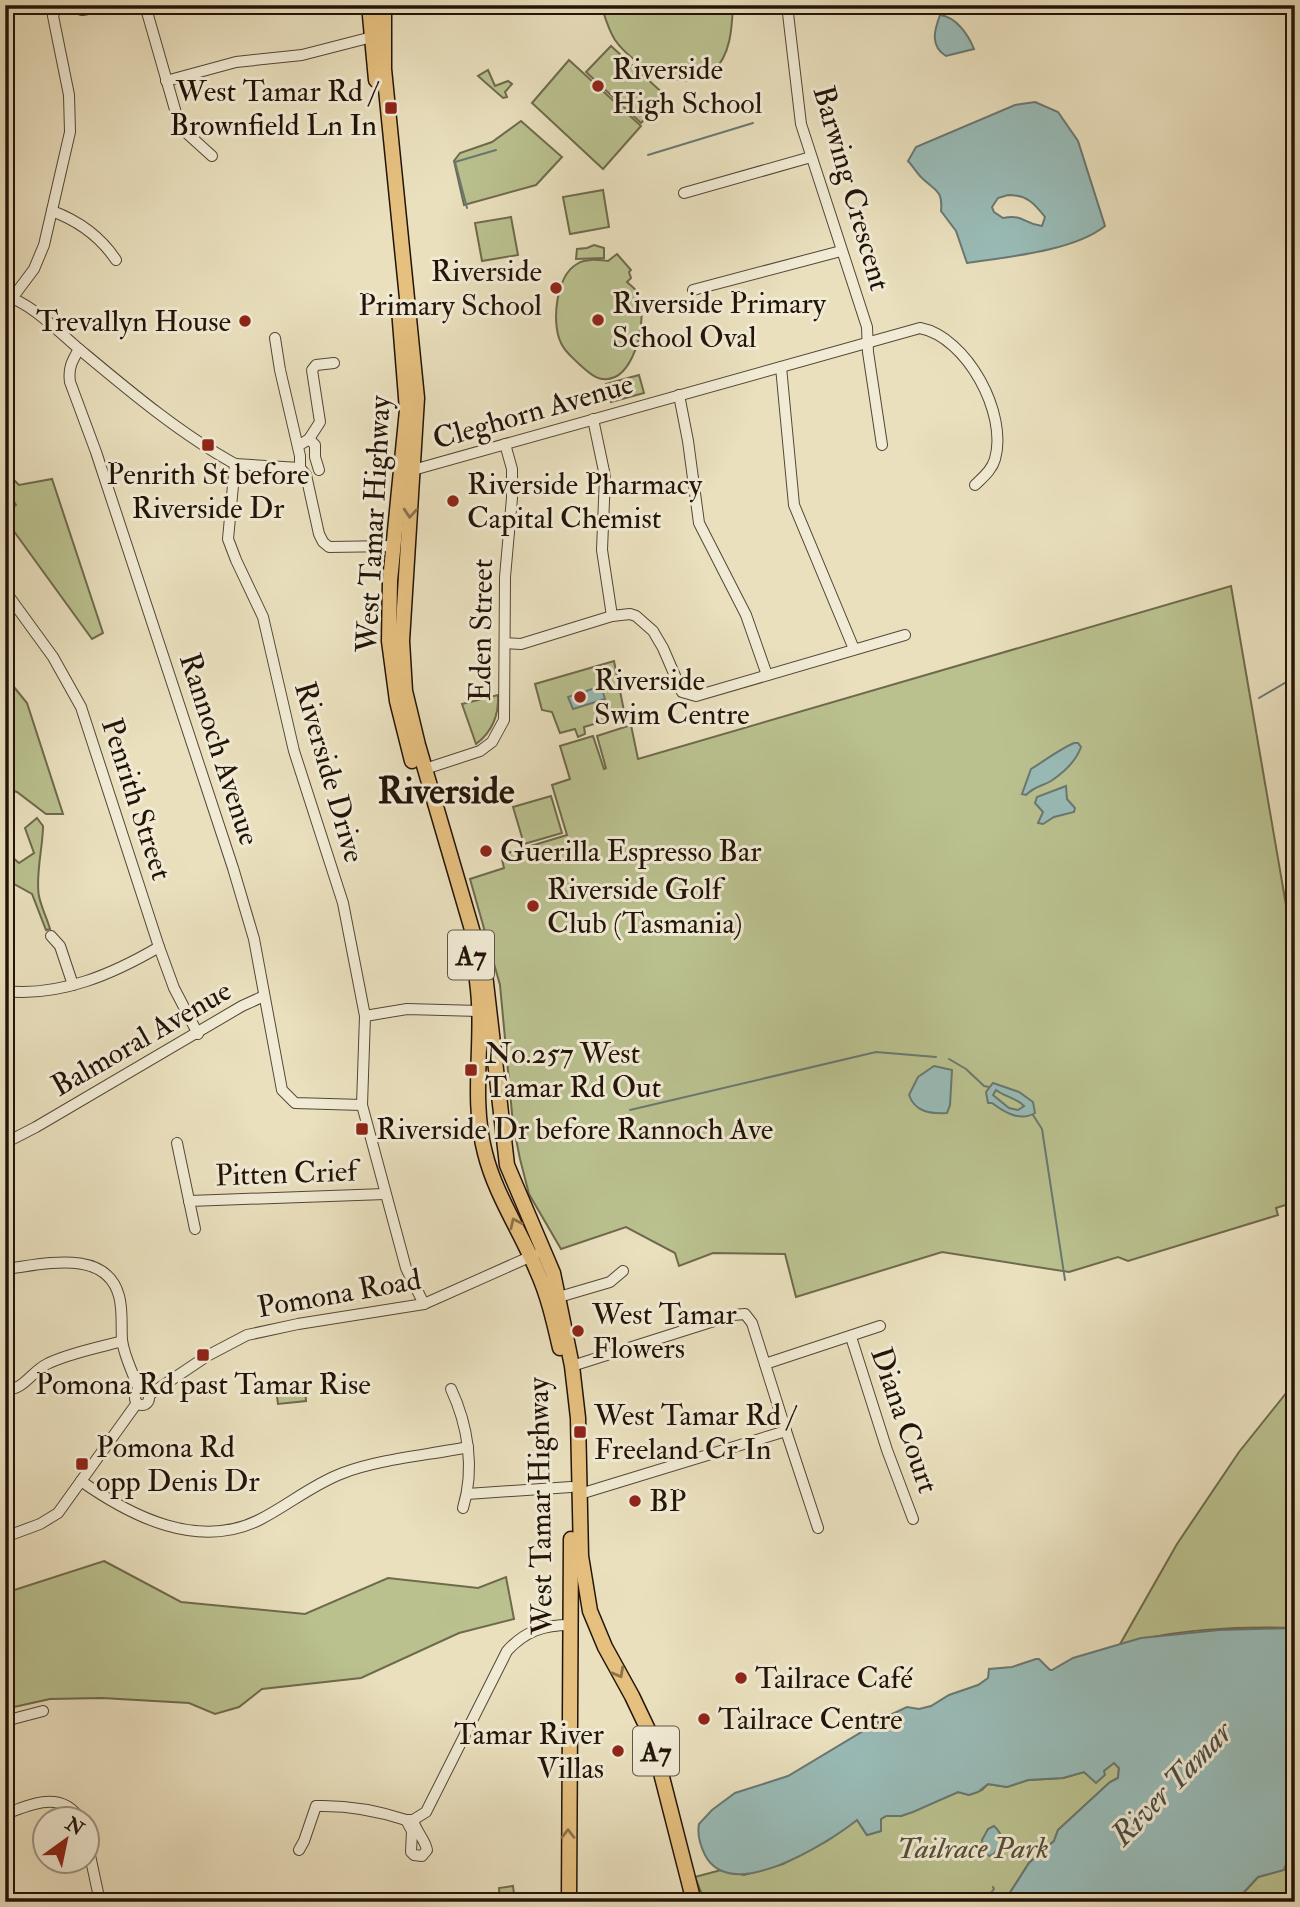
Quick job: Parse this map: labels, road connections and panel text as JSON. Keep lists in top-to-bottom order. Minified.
{"streets":{"highway":["West Tamar Highway","A7"],"street":["Barwing Crescent","Cleghorn Avenue","Eden Street","Rannoch Avenue","Riverside Drive","Penrith Street","Balmoral Avenue","Pitten Crief","Pomona Road","Diana Court"]},"crossings":[["Barwing Crescent","Cleghorn Avenue"],["Cleghorn Avenue","West Tamar Highway"],["Cleghorn Avenue","Eden Street"],["West Tamar Highway","Eden Street"],["West Tamar Highway","A7"],["West Tamar Highway","Pomona Road"],["Rannoch Avenue","Riverside Drive"],["Rannoch Avenue","Balmoral Avenue"],["Riverside Drive","Pitten Crief"],["Riverside Drive","Pomona Road"],["Penrith Street","Balmoral Avenue"]],"districts":["Riverside"],"water":["River Tamar"],"parks":["Tailrace Park"],"places":{"other":["Riverside High School","Riverside Primary School","Riverside Primary School Oval","Trevallyn House","Riverside Pharmacy Capital Chemist","Riverside Swim Centre","Guerilla Espresso Bar","Riverside Golf Club (Tasmania)","West Tamar Flowers","BP","Tailrace Café","Tailrace Centre","Tamar River Villas"],"transit":["West Tamar Rd / Brownfield Ln In","Penrith St before Riverside Dr","No.257 West Tamar Rd Out","Riverside Dr before Rannoch Ave","Pomona Rd past Tamar Rise","West Tamar Rd / Freeland Cr In","Pomona Rd opp Denis Dr"]},"north":"top right"}
